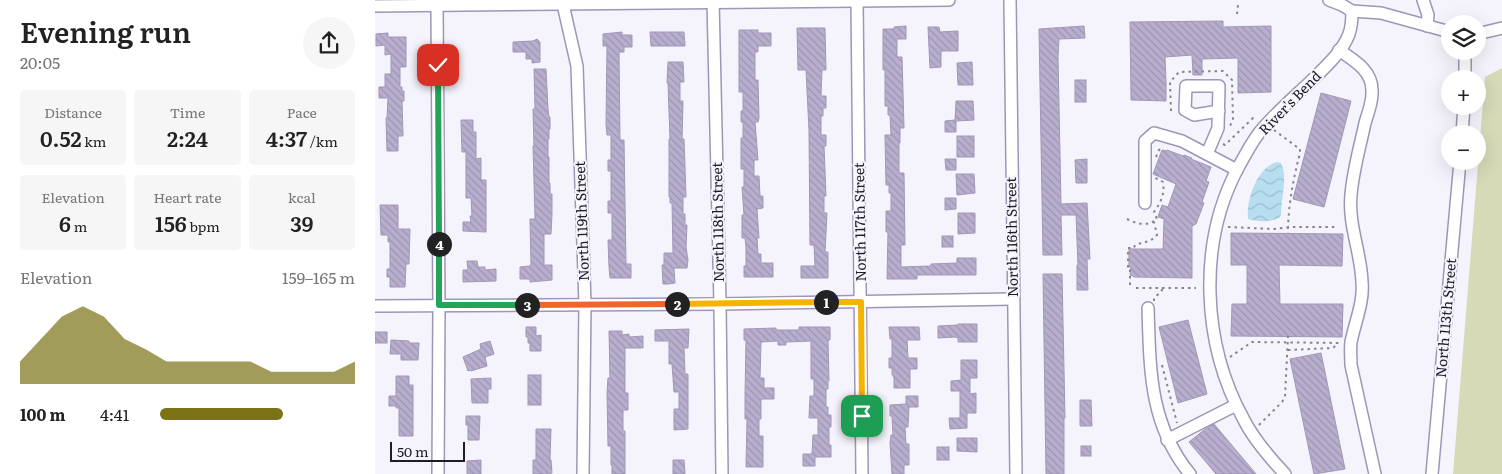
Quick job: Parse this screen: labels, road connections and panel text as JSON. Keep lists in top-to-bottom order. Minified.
{"streets":{"street":["River's Bend","North 119th Street","North 118th Street","North 117th Street","North 116th Street","North 113th Street"]},"scale_bar":"50 m","page":{"heading":["Evening run","20:05"],"map_buttons":["+","−"],"stats":[["Distance","0.52 km"],["Time","2:24"],["Pace","4:37 /km"],["Elevation","6 m"],["Heart rate","156 bpm"],["kcal","39"]],"pins":["4","1","2","3"],"chart":["Elevation","159–165 m"],"list":[{"name":"100 m","note":"4:41"}],"scale":"50 m"}}
